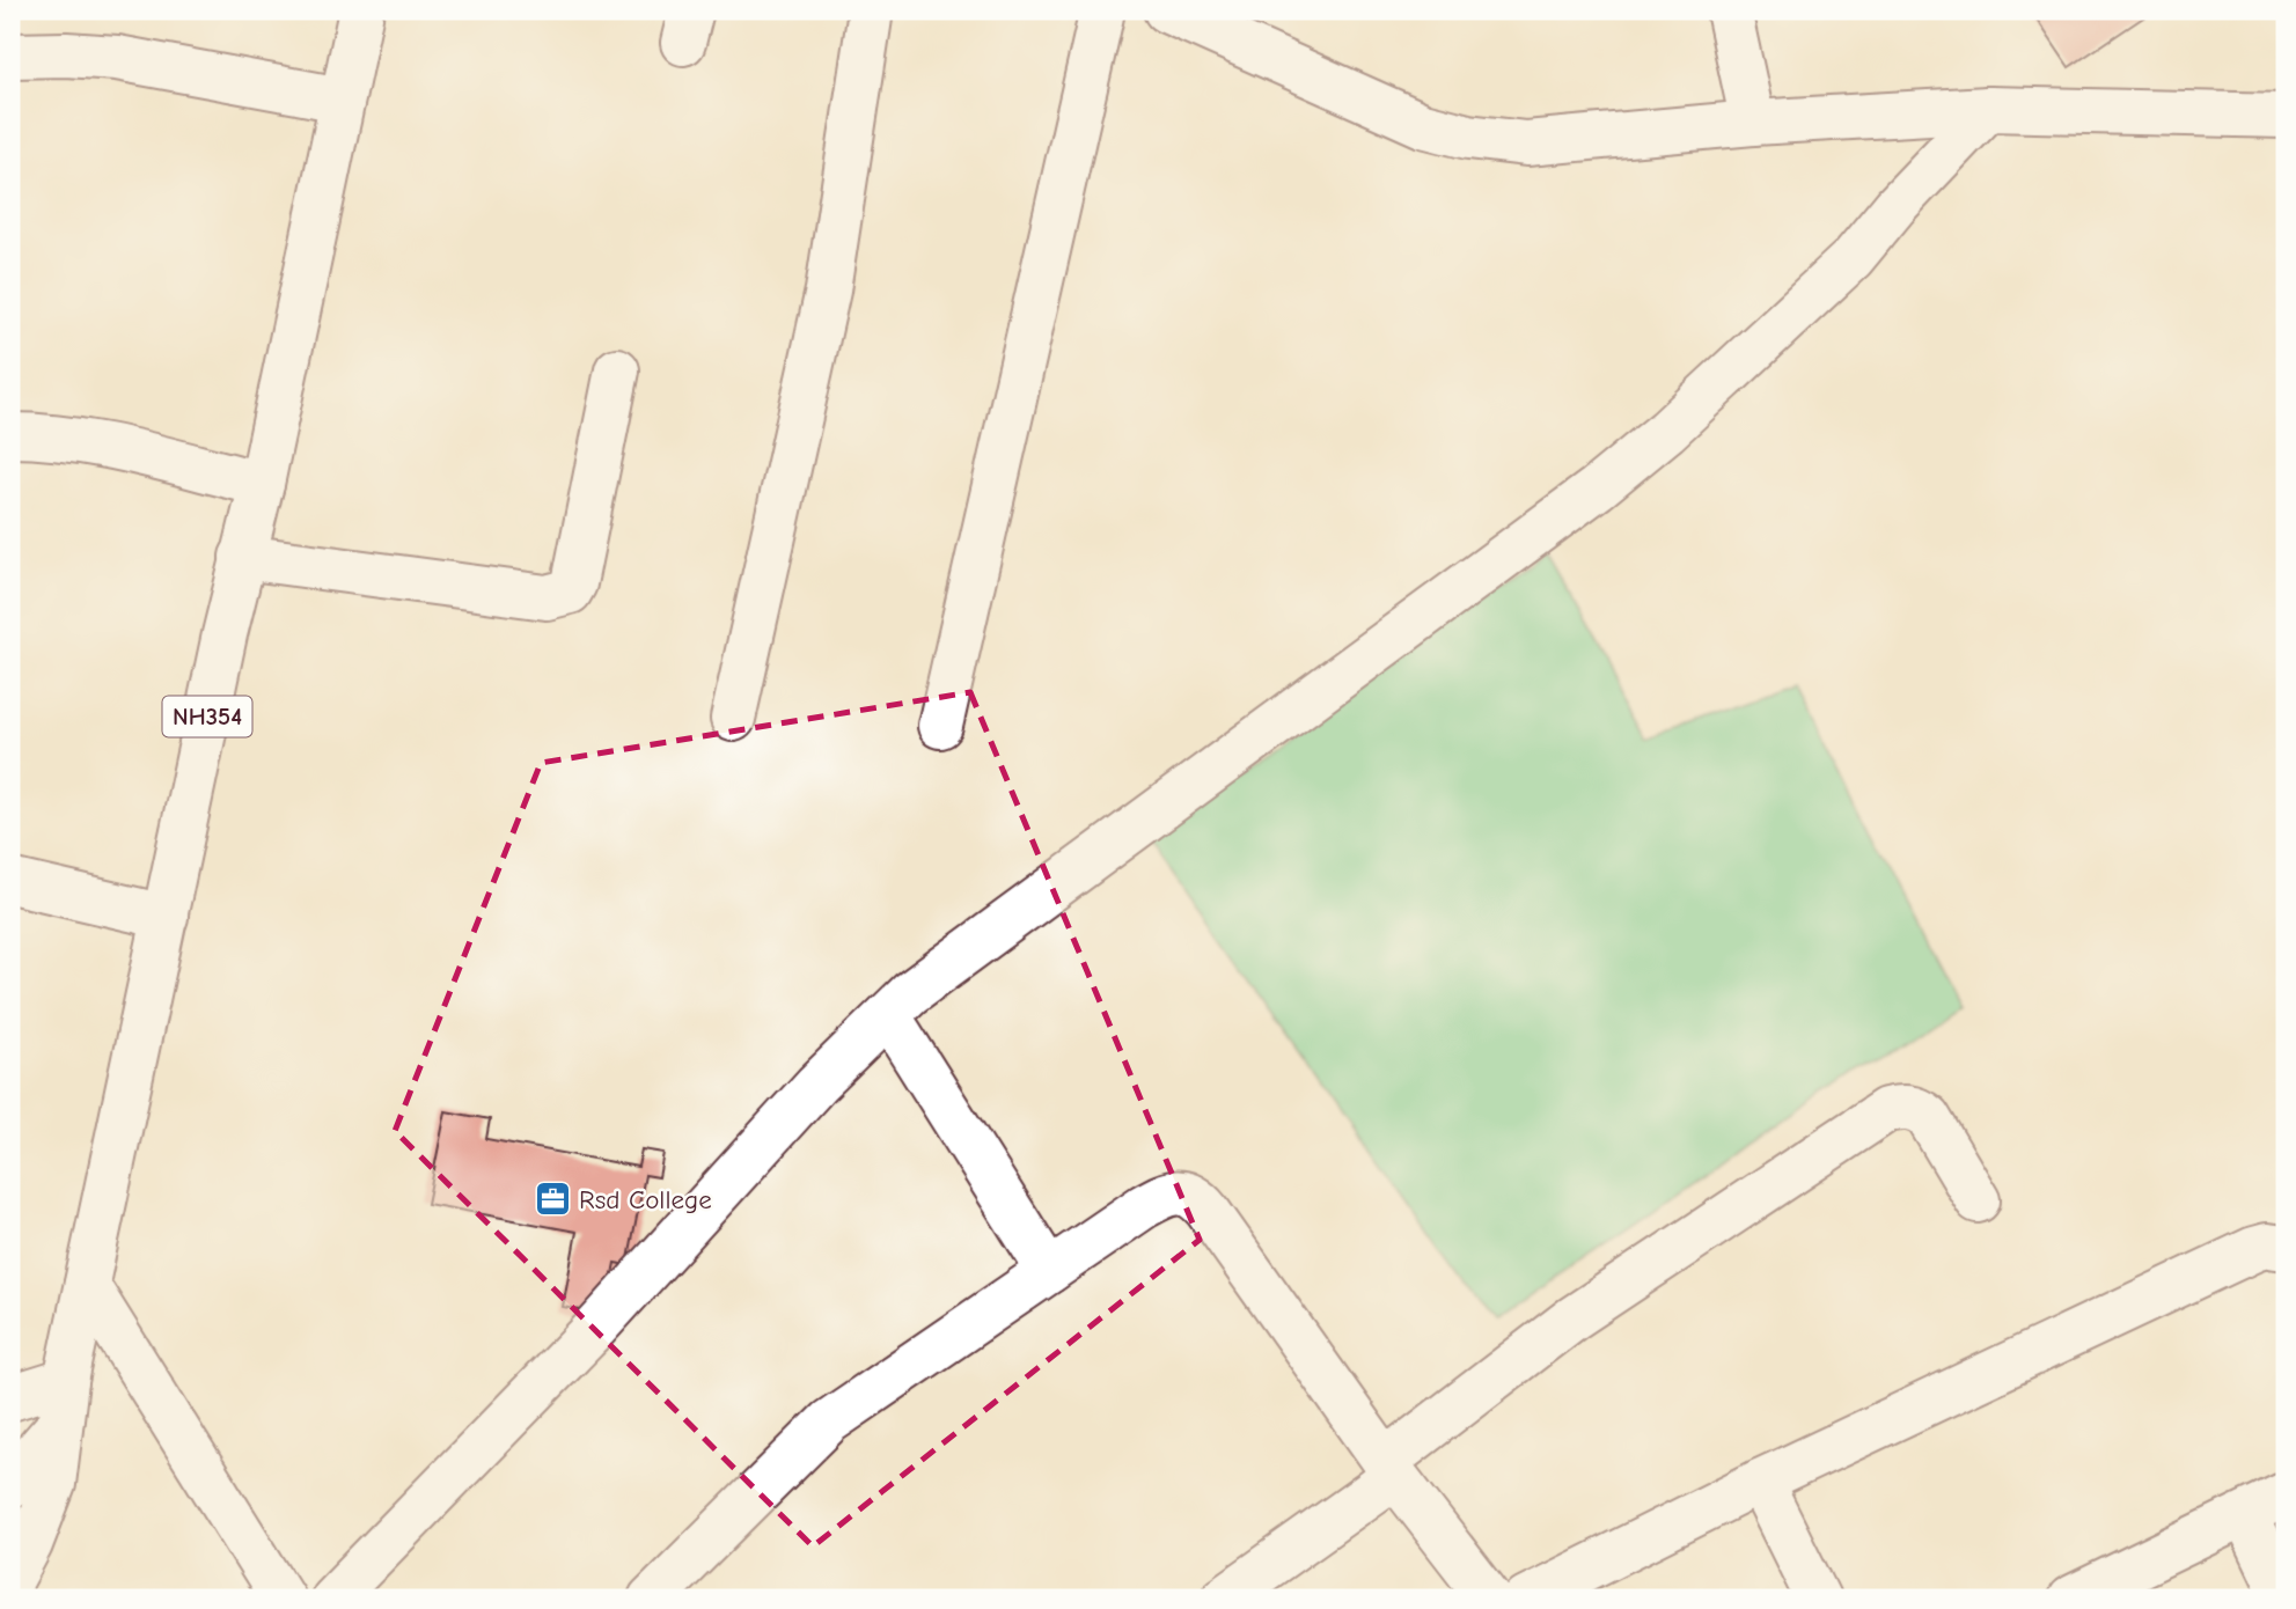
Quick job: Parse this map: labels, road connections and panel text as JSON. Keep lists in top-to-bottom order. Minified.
{"streets":{"main road":["NH354"]},"places":{"office":["Rsd College"]}}
